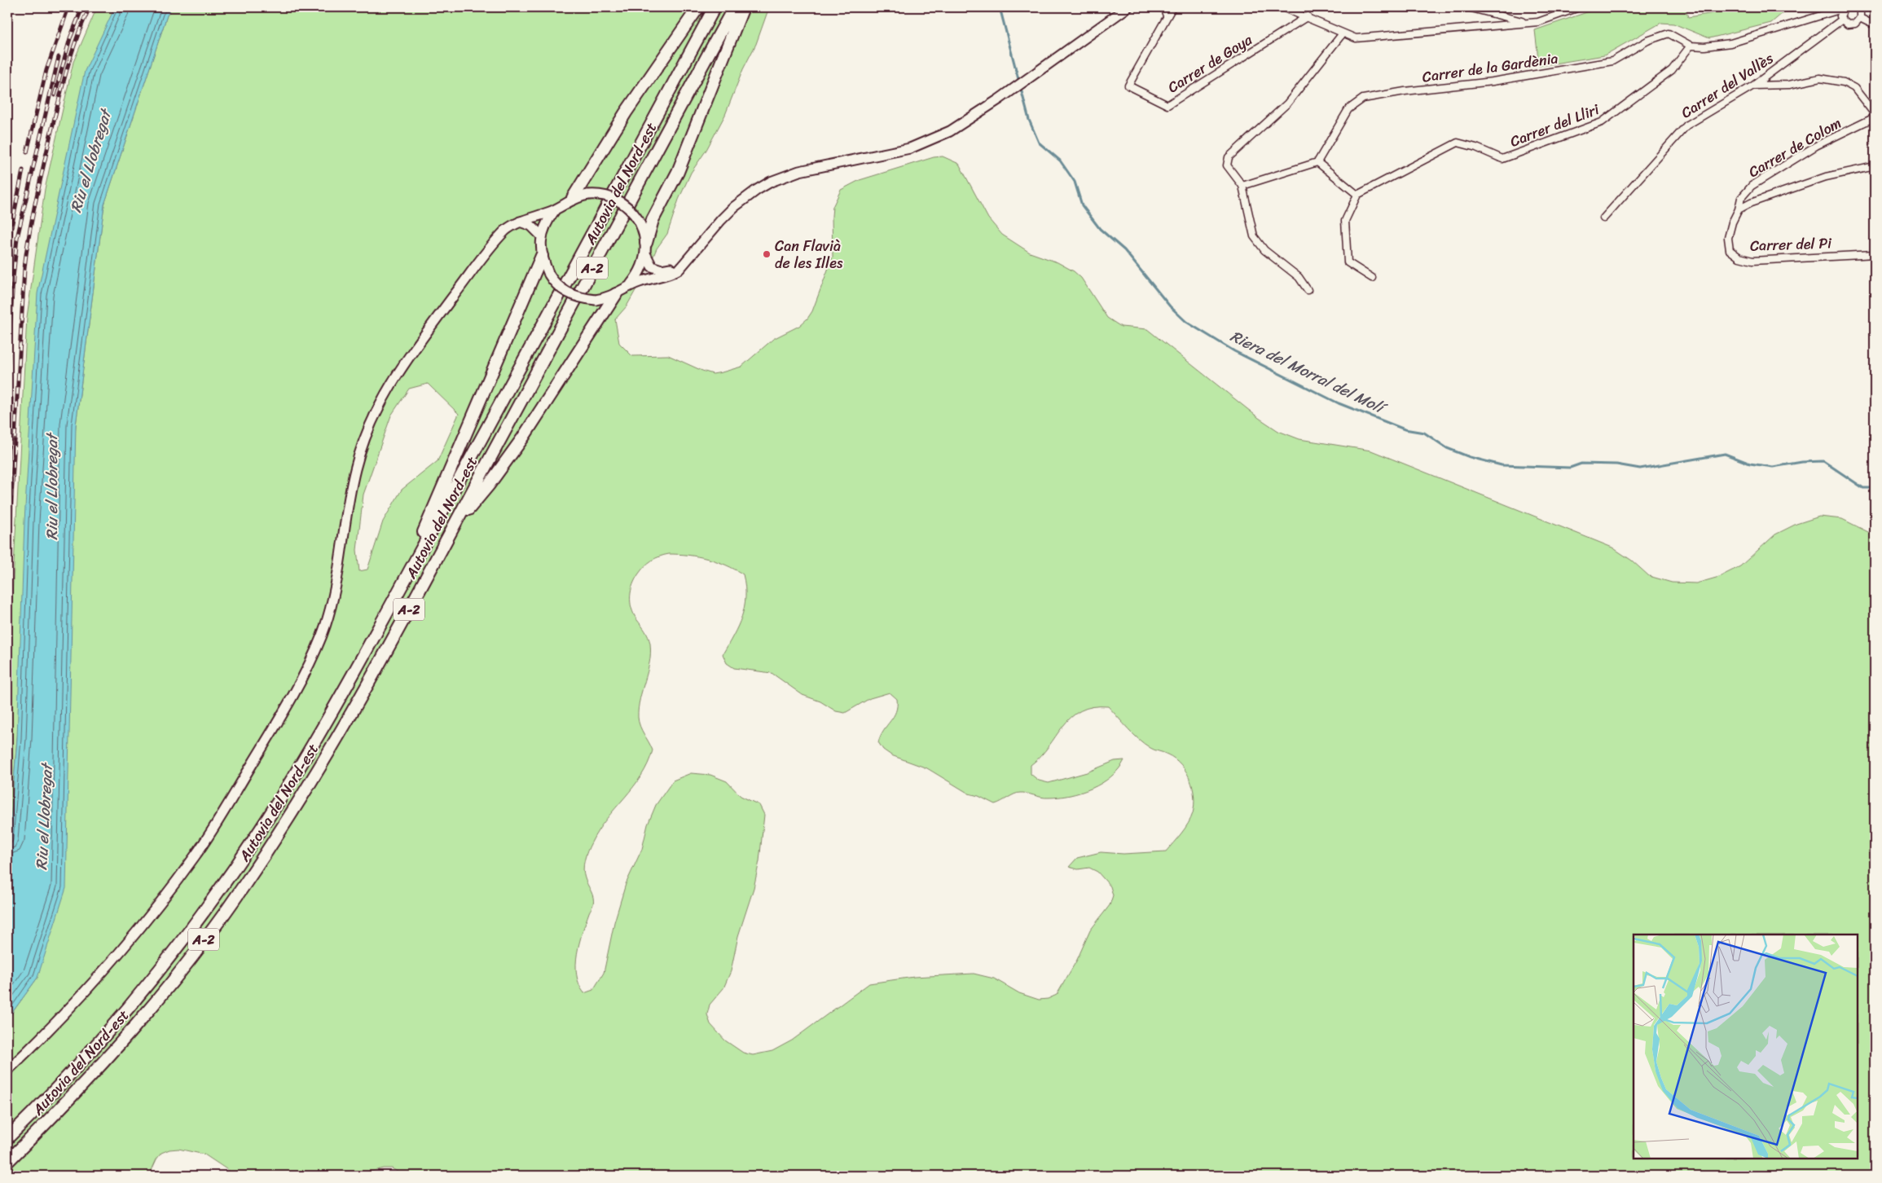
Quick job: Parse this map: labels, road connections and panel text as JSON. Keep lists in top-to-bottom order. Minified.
{"streets":{"highway":["Autovia del Nord-est","A-2"],"street":["Carrer de Goya","Carrer de la Gardènia","Carrer del Vallès","Carrer del Lliri","Carrer de Colom","Carrer del Pi"]},"crossings":[["Carrer de la Gardènia","Carrer del Lliri"],["Carrer de Colom","Carrer del Pi"]],"water":["Riu el Llobregat","Riera del Morral del Molí"],"places":["Can Flavià de les Illes"]}
